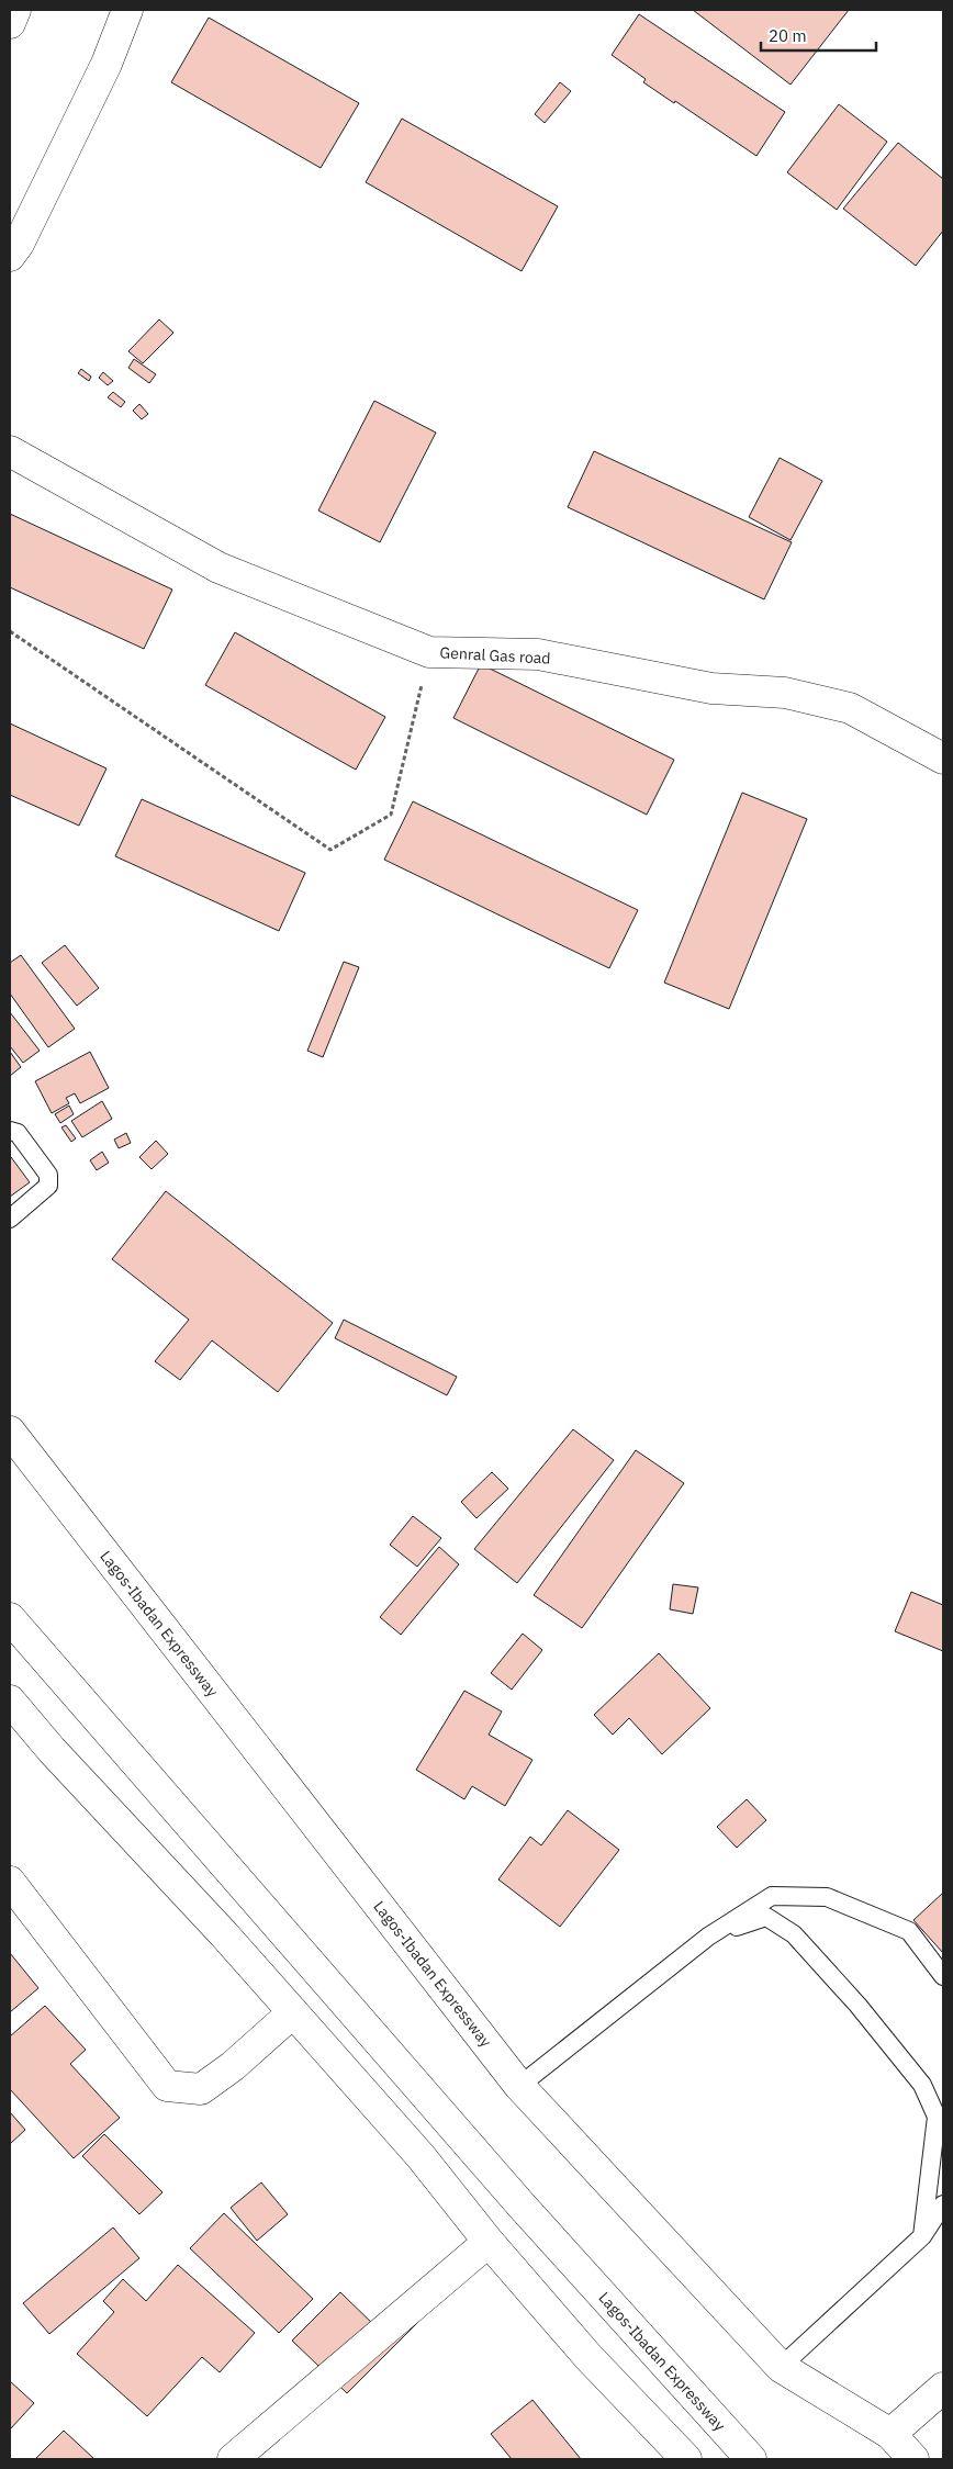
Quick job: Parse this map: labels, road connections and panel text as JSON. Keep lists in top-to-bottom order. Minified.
{"streets":{"main road":["Genral Gas road","Lagos-Ibadan Expressway"]},"scale_bar":"20 m"}
